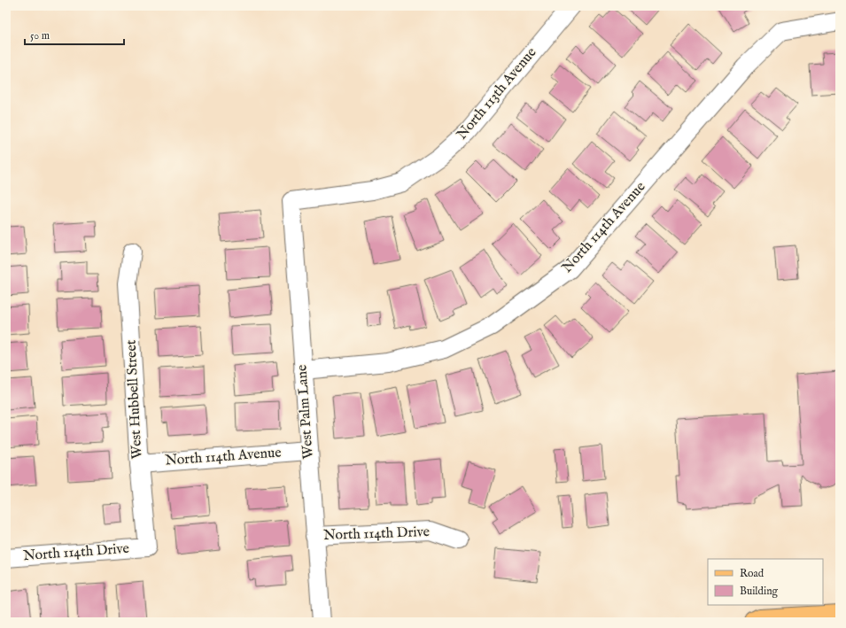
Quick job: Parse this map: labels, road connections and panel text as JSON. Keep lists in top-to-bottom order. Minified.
{"streets":{"street":["North 113th Avenue","North 114th Avenue","West Hubbell Street","West Palm Lane","North 114th Drive"]},"crossings":[["North 113th Avenue","West Palm Lane"],["North 114th Avenue","West Hubbell Street"],["North 114th Avenue","West Palm Lane"],["West Hubbell Street","North 114th Drive"],["West Palm Lane","North 114th Drive"]],"legend":["Road","Building"],"scale_bar":"50 m"}
